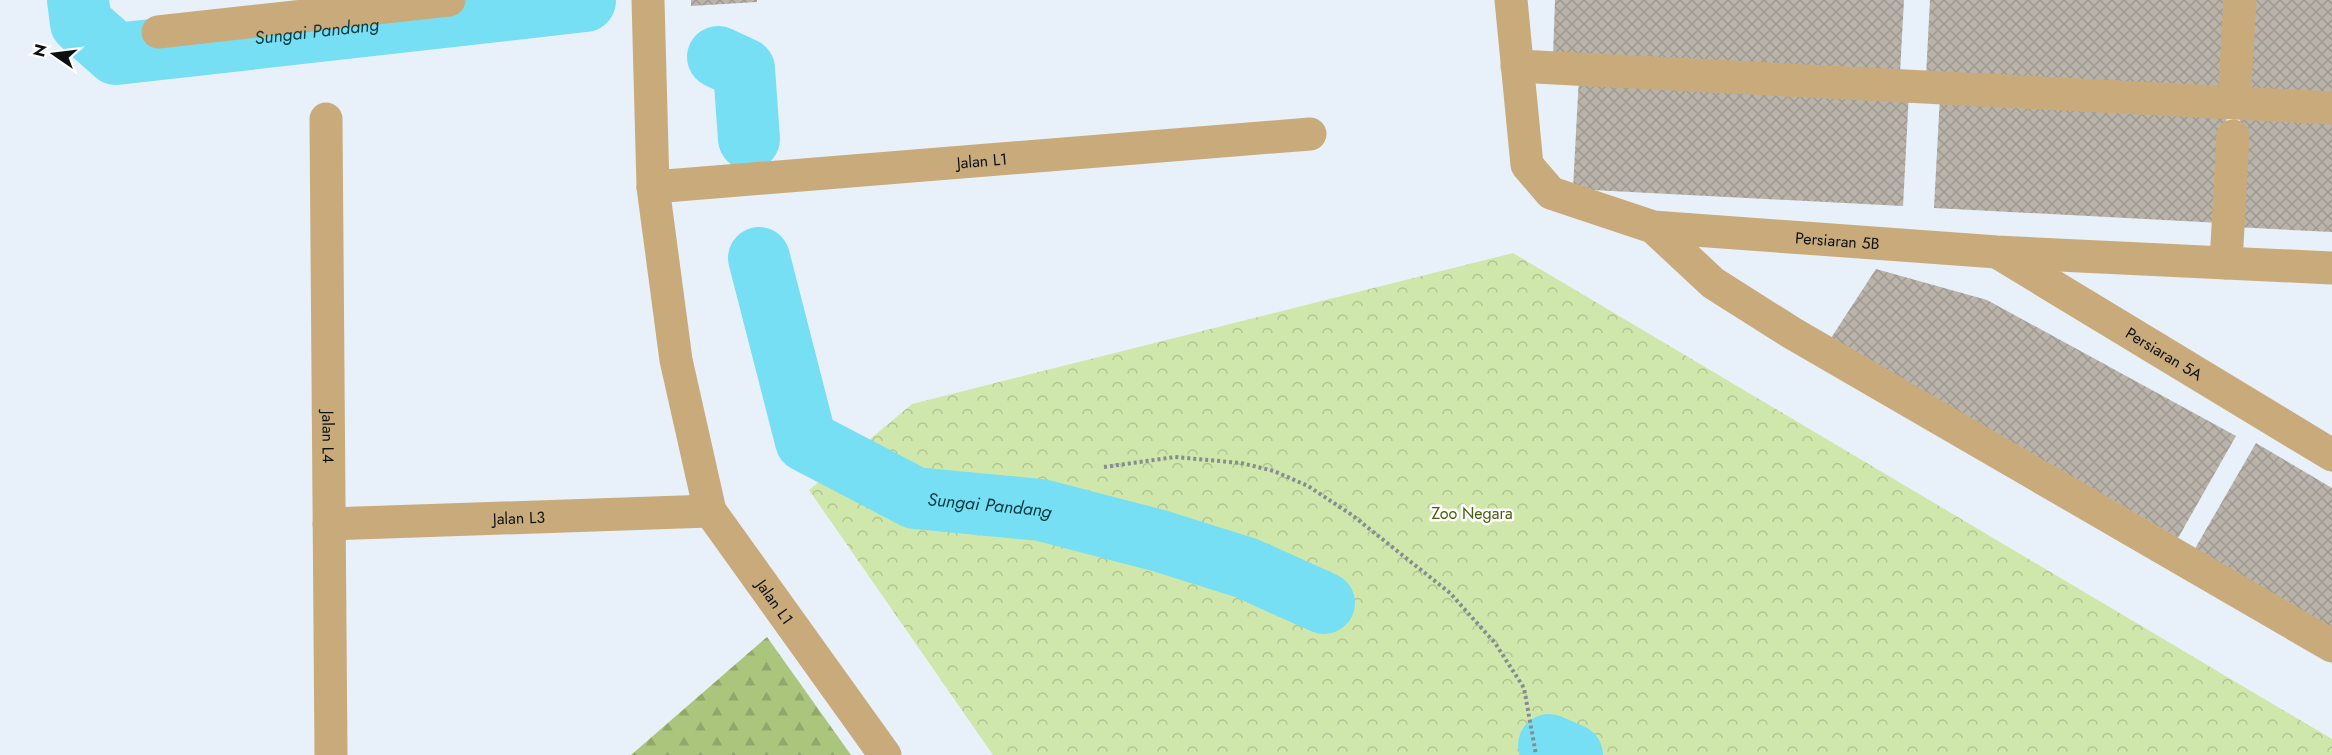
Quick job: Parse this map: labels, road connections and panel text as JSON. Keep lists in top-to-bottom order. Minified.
{"streets":{"street":["Jalan L1","Persiaran 5B","Persiaran 5A","Jalan L4","Jalan L3"]},"crossings":[["Jalan L1","Jalan L3"],["Persiaran 5B","Persiaran 5A"],["Jalan L4","Jalan L3"]],"water":["Sungai Pandang"],"parks":["Zoo Negara"],"north":"left"}
